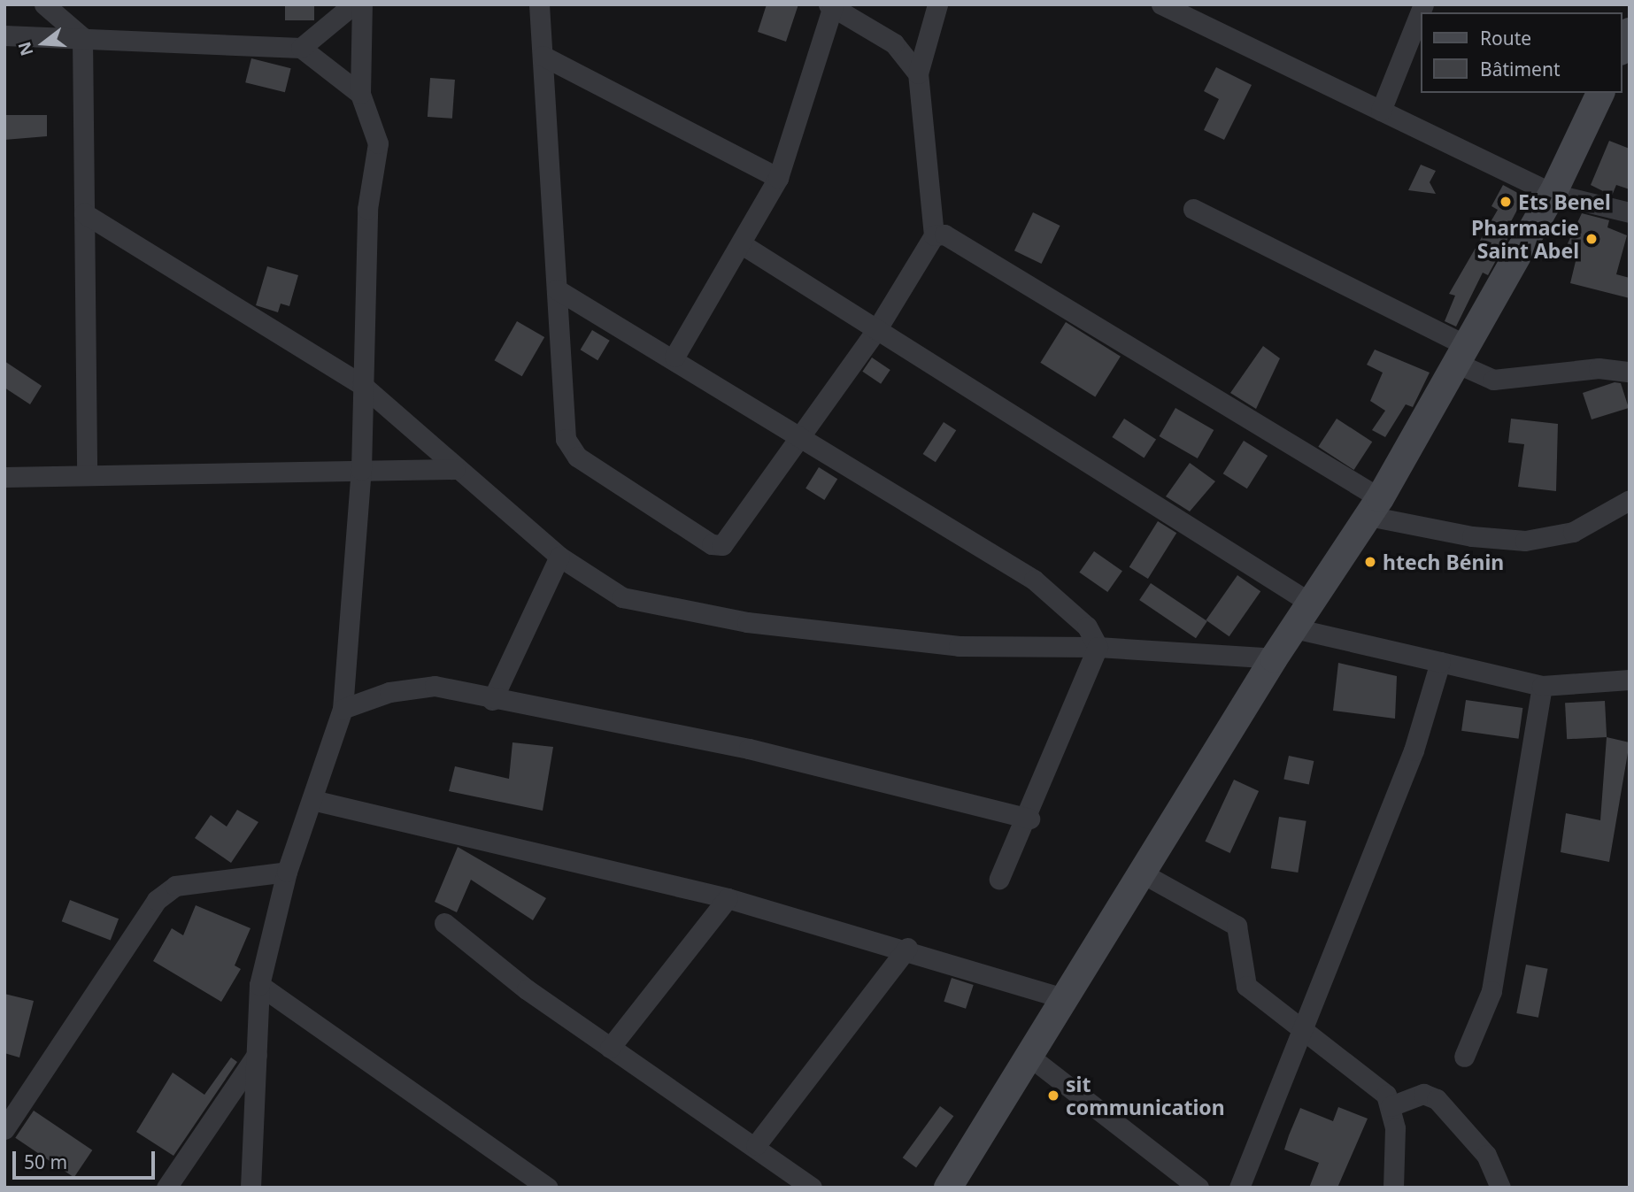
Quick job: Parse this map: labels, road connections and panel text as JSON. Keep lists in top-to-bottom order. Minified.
{"places":["Ets Benel","Pharmacie Saint Abel","htech Bénin","sit communication"],"legend":["Route","Bâtiment"],"scale_bar":"50 m","north":"left"}
